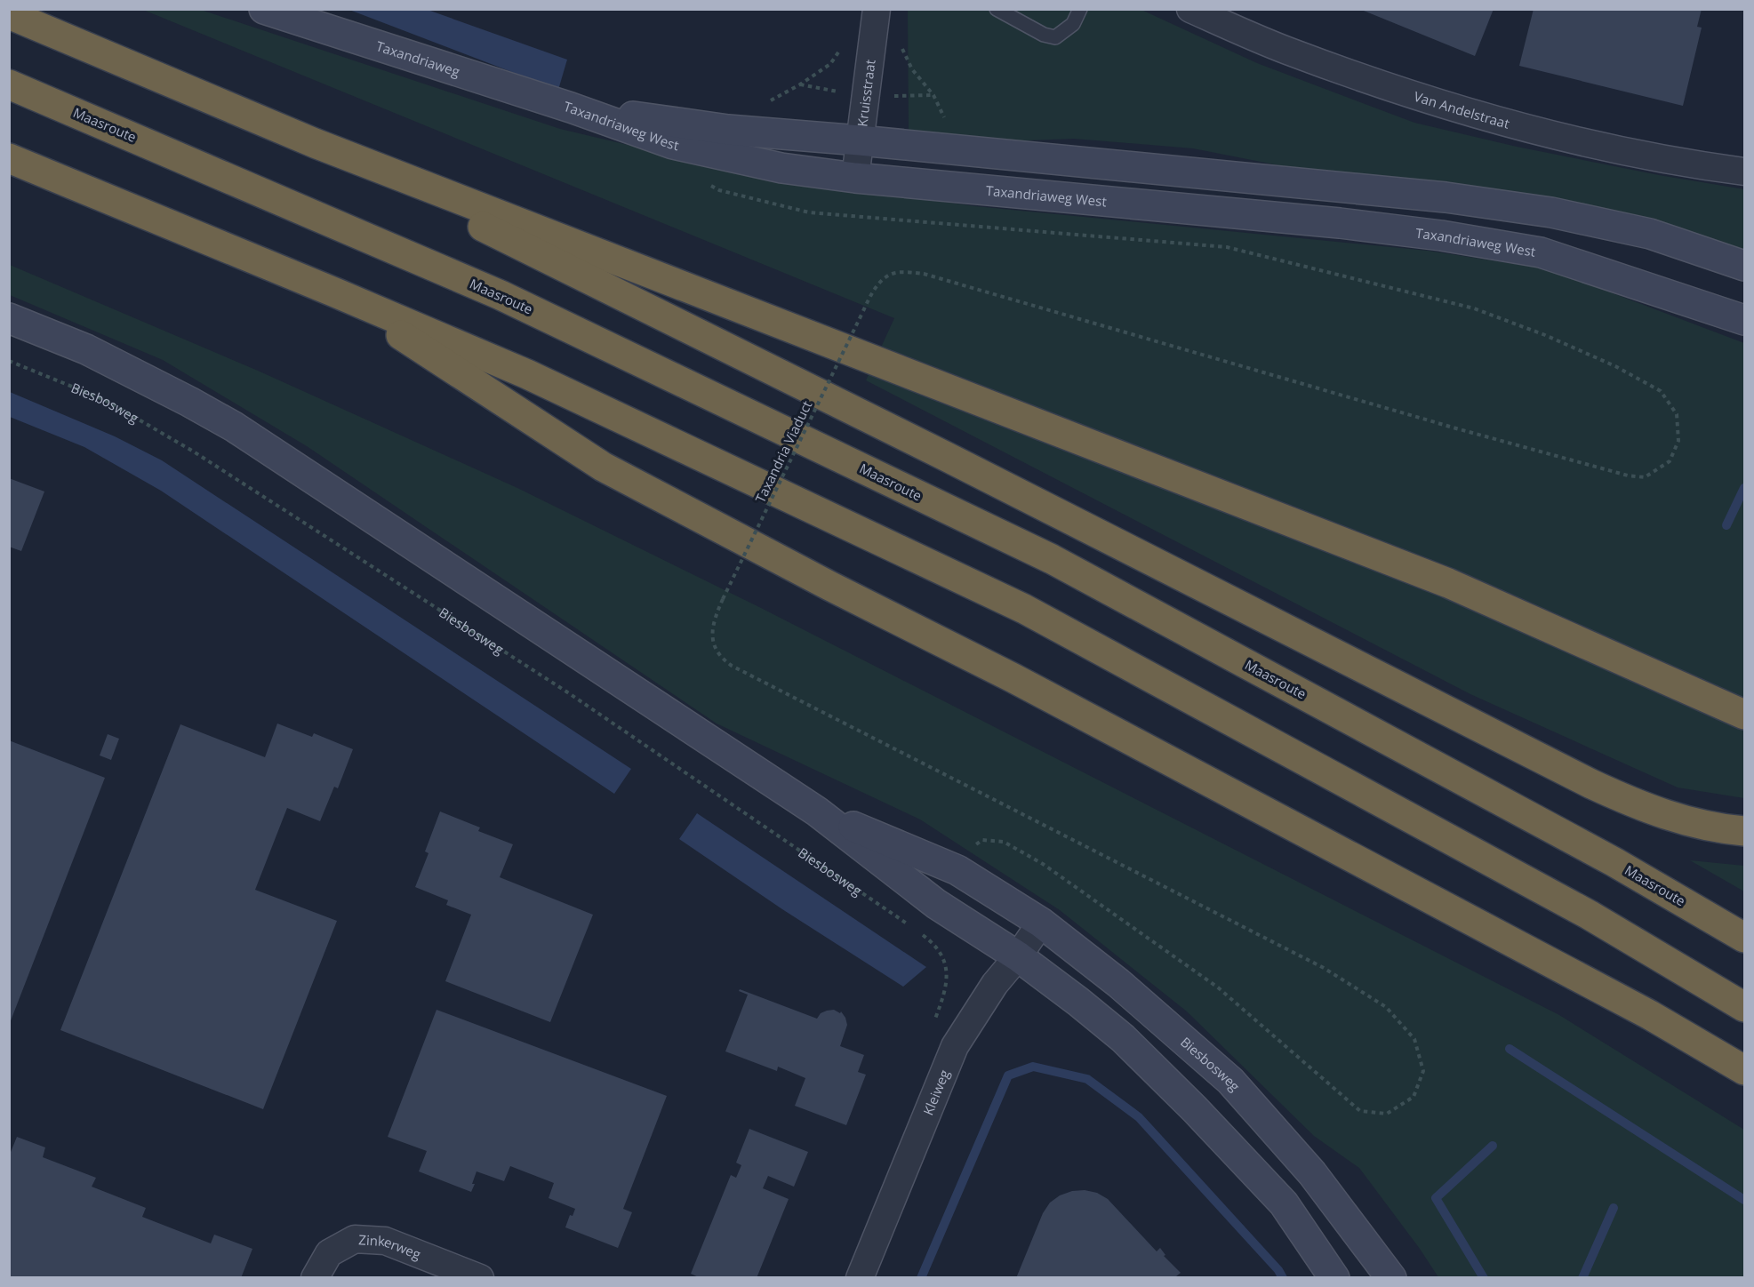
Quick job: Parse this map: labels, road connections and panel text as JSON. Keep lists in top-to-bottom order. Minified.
{"streets":{"highway":["Maasroute"],"main road":["Taxandriaweg","Taxandriaweg West","Biesbosweg"],"street":["Kruisstraat","Van Andelstraat","Kleiweg","Zinkerweg"],"path":["Taxandria Viaduct"]},"crossings":[["Taxandriaweg","Taxandriaweg West"],["Kruisstraat","Taxandriaweg West"],["Biesbosweg","Taxandria Viaduct"],["Biesbosweg","Kleiweg"]]}
